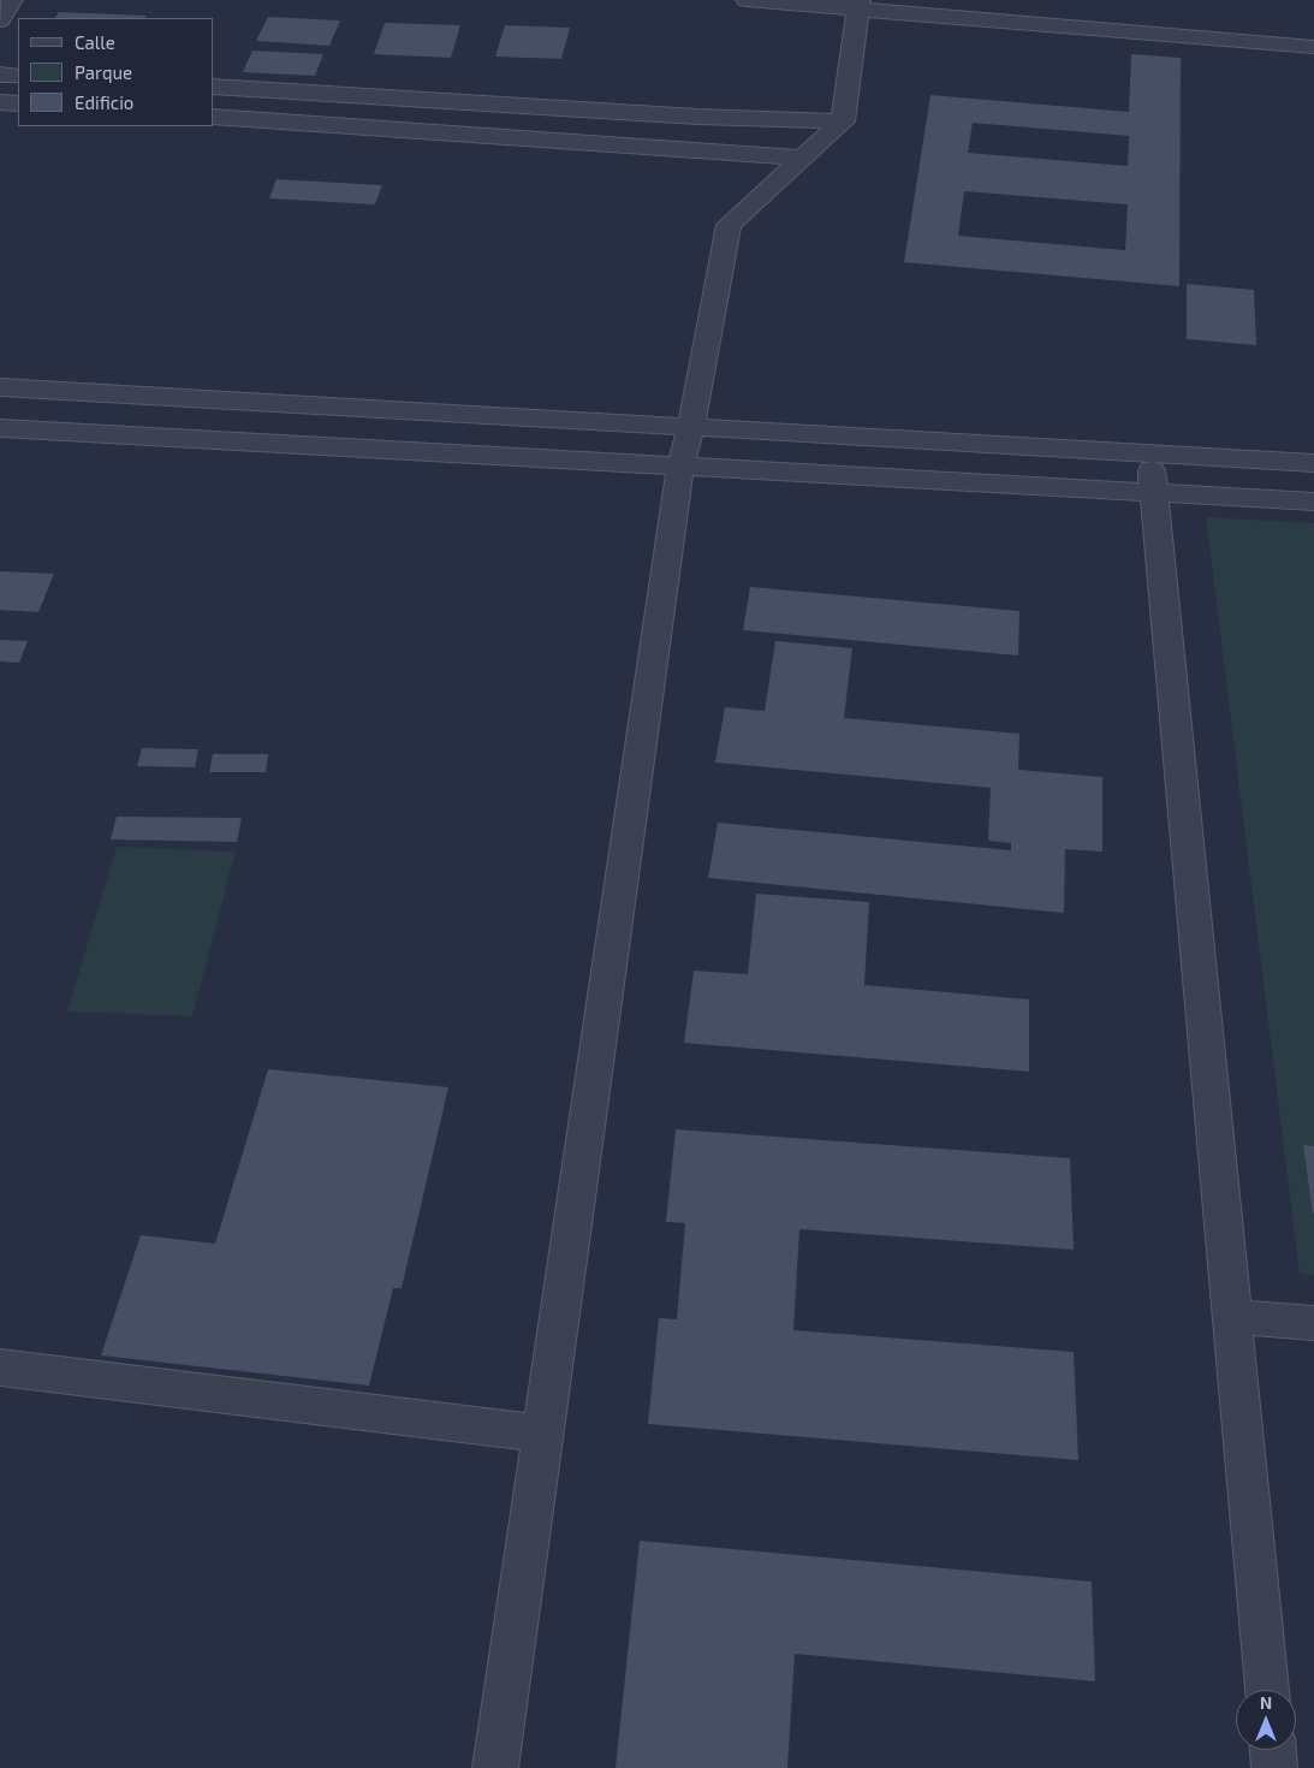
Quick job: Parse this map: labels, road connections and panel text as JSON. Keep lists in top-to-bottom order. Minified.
{"legend":["Calle","Parque","Edificio"],"north":"top"}
